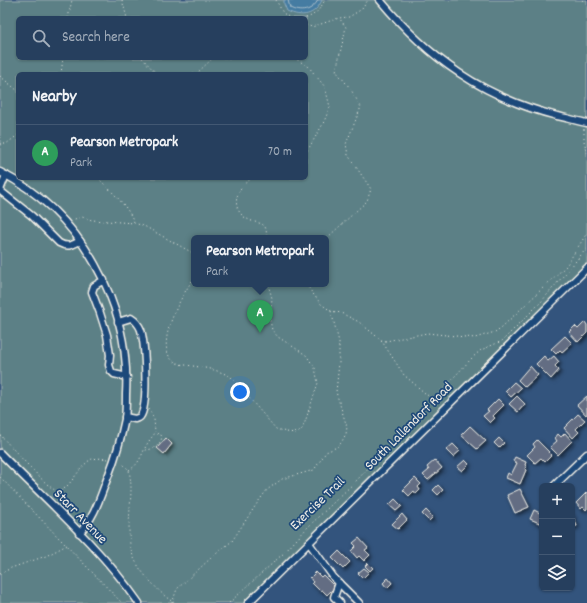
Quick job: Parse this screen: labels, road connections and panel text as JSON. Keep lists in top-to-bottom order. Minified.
{"streets":{"street":["South Lallendorf Road","Starr Avenue"],"path":["Exercise Trail"]},"page":{"search":"Search here","heading":"Nearby","list":[{"mark":"A","name":"Pearson Metropark","note":"Park","value":"70 m"}],"popup":["Pearson Metropark","Park"],"pins":"A","map_buttons":["+","−"]}}
